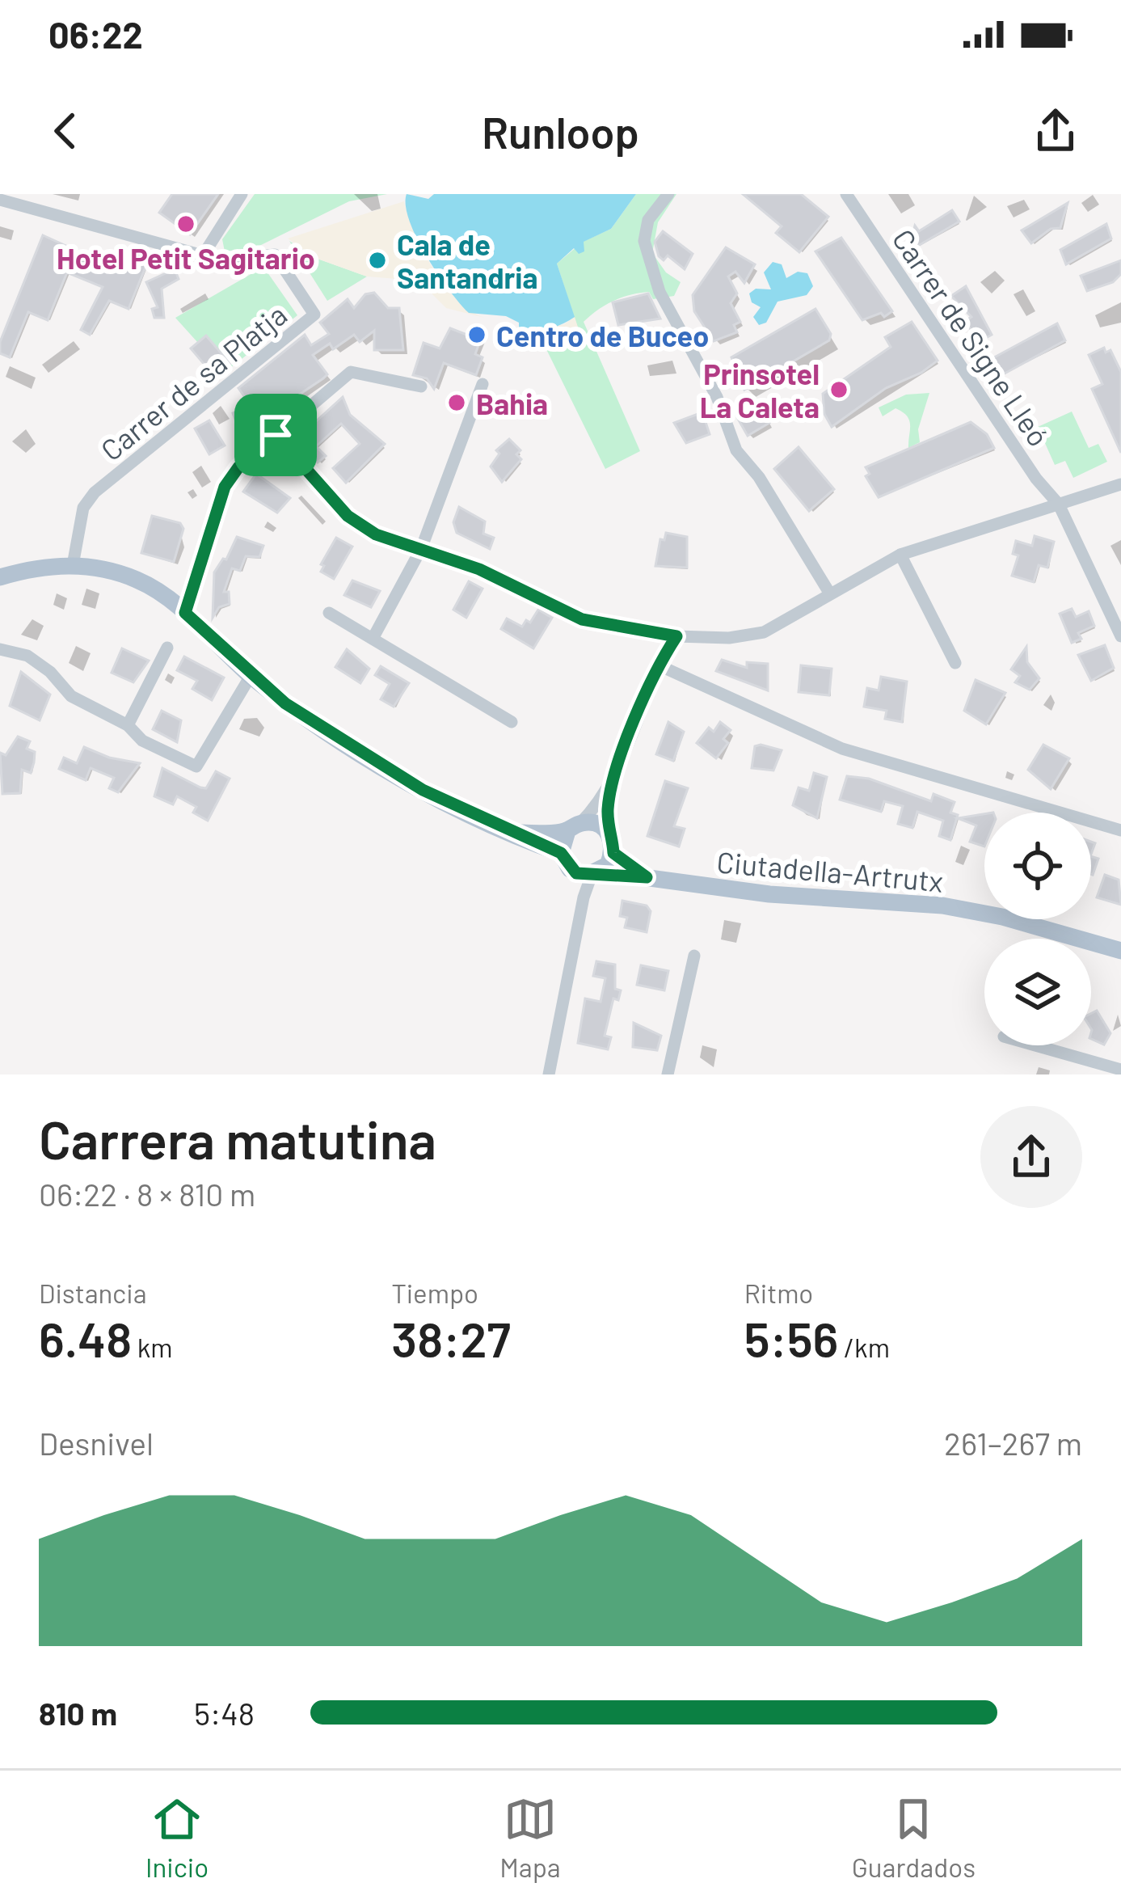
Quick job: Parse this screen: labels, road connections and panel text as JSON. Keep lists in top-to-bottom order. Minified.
{"streets":{"main road":["Ciutadella-Artrutx"],"street":["Carrer de Signe Lleó","Carrer de sa Platja"]},"places":["Hotel Petit Sagitario","Cala de Santandria","Centro de Buceo","Prinsotel La Caleta","Bahia"],"page":{"status":"06:22","header":"Runloop","heading":["Carrera matutina","06:22 · 8 × 810 m"],"stats":[["Distancia","6.48 km"],["Tiempo","38:27"],["Ritmo","5:56 /km"]],"chart":["Desnivel","261–267 m"],"list":[{"name":"810 m","note":"5:48"}],"tabs":["Inicio","Mapa","Guardados"]}}
